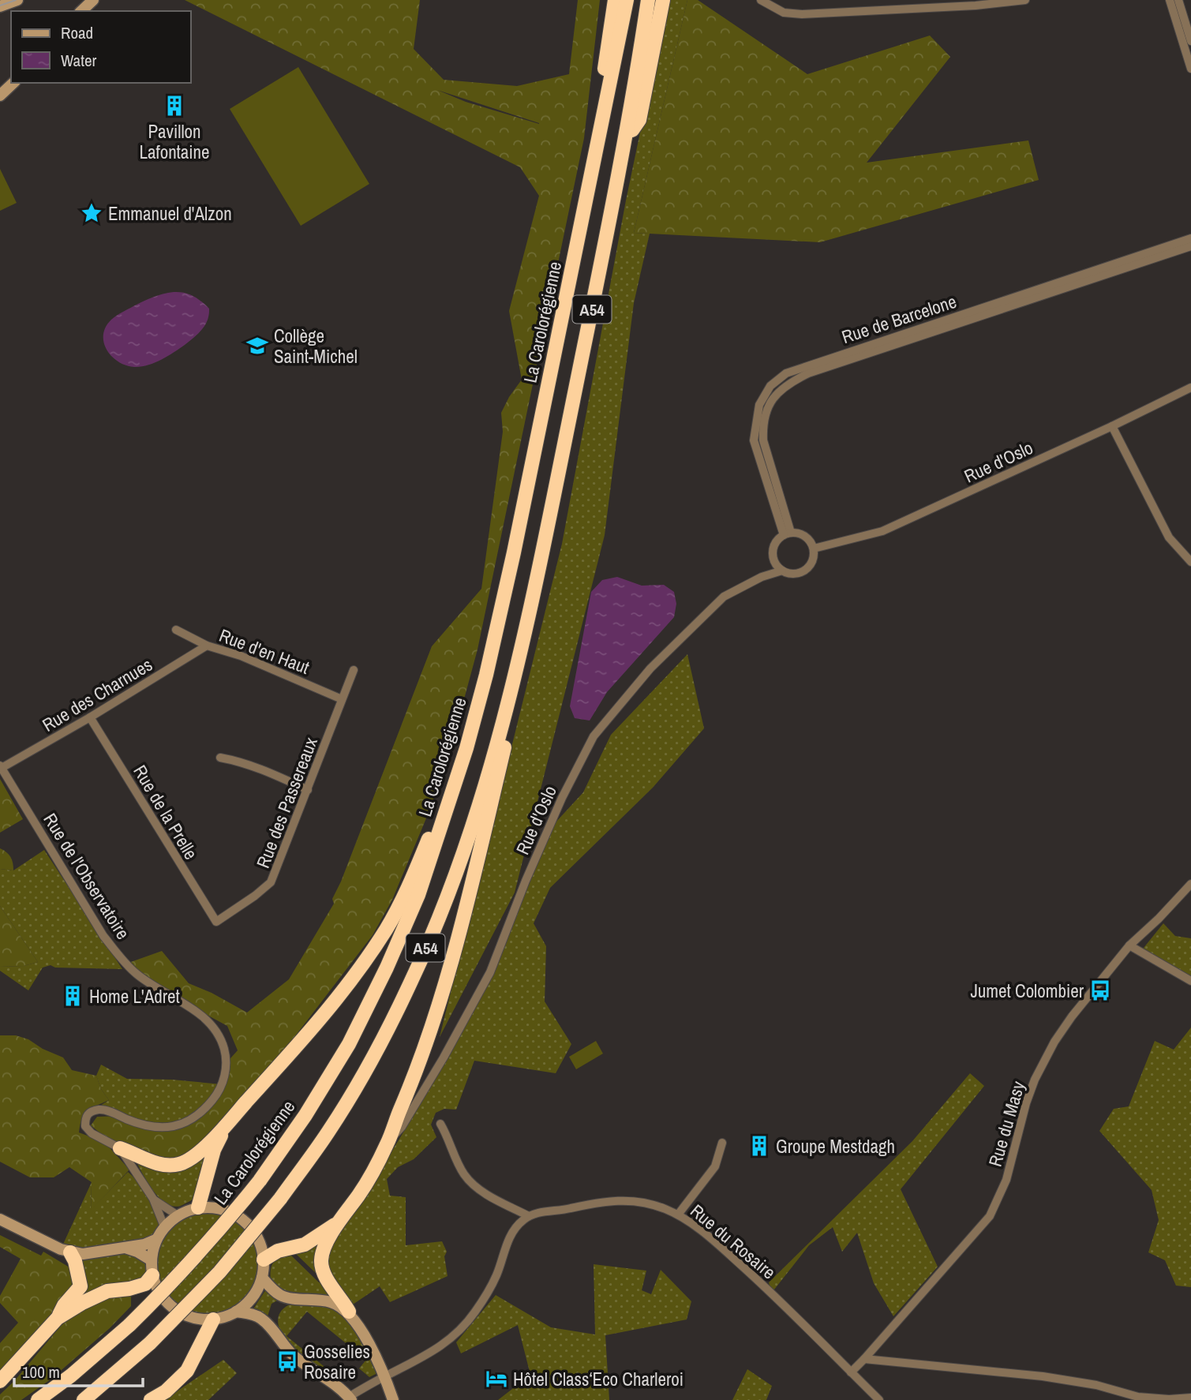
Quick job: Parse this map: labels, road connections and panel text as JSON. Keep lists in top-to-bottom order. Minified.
{"streets":{"highway":["A54","La Carolorégienne"],"street":["Rue de Barcelone","Rue d'Oslo","Rue d'en Haut","Rue des Charnues","Rue des Passereaux","Rue de la Prelle","Rue de l'Observatoire","Rue du Masy","Rue du Rosaire"]},"crossings":[["Rue de Barcelone","Rue d'Oslo"],["Rue d'en Haut","Rue des Charnues"],["Rue d'en Haut","Rue des Passereaux"],["Rue des Charnues","Rue de la Prelle"],["Rue des Charnues","Rue de l'Observatoire"],["Rue des Passereaux","Rue de la Prelle"],["Rue du Masy","Rue du Rosaire"]],"places":{"building":["Pavillon Lafontaine","Home L'Adret","Groupe Mestdagh"],"place":["Emmanuel d'Alzon"],"school or university":["Collège Saint-Michel"],"bus stop":["Jumet Colombier","Gosselies Rosaire"],"hotel":["Hôtel Class‘Eco Charleroi"]},"legend":["Road","Water"],"scale_bar":"100 m"}
